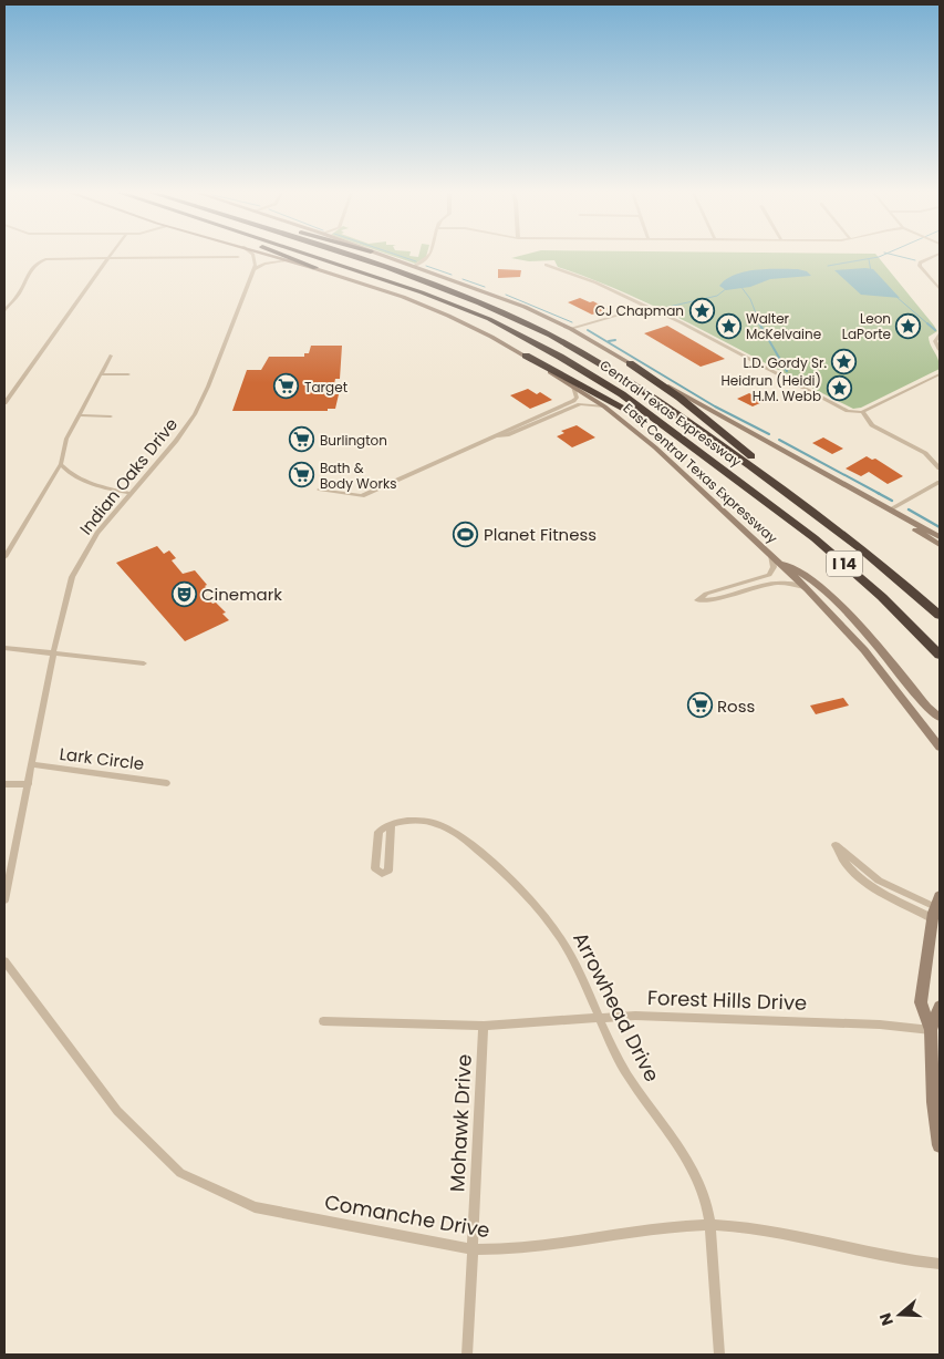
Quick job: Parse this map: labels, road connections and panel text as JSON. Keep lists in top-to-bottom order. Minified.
{"streets":{"highway":["Central Texas Expressway","I 14"],"main road":["East Central Texas Expressway"],"street":["Indian Oaks Drive","Lark Circle","Forest Hills Drive","Arrowhead Drive","Mohawk Drive","Comanche Drive"]},"crossings":[["Indian Oaks Drive","Lark Circle"],["Forest Hills Drive","Arrowhead Drive"],["Forest Hills Drive","Mohawk Drive"],["Arrowhead Drive","Comanche Drive"],["Mohawk Drive","Comanche Drive"]],"places":{"place":["CJ Chapman","Walter McKelvaine","Leon LaPorte","L.D. Gordy Sr.","Heidrun (Heidi) H.M. Webb"],"supermarket":["Target","Burlington","Bath & Body Works","Ross"],"sports":["Planet Fitness"],"theatre":["Cinemark"]},"north":"left"}
